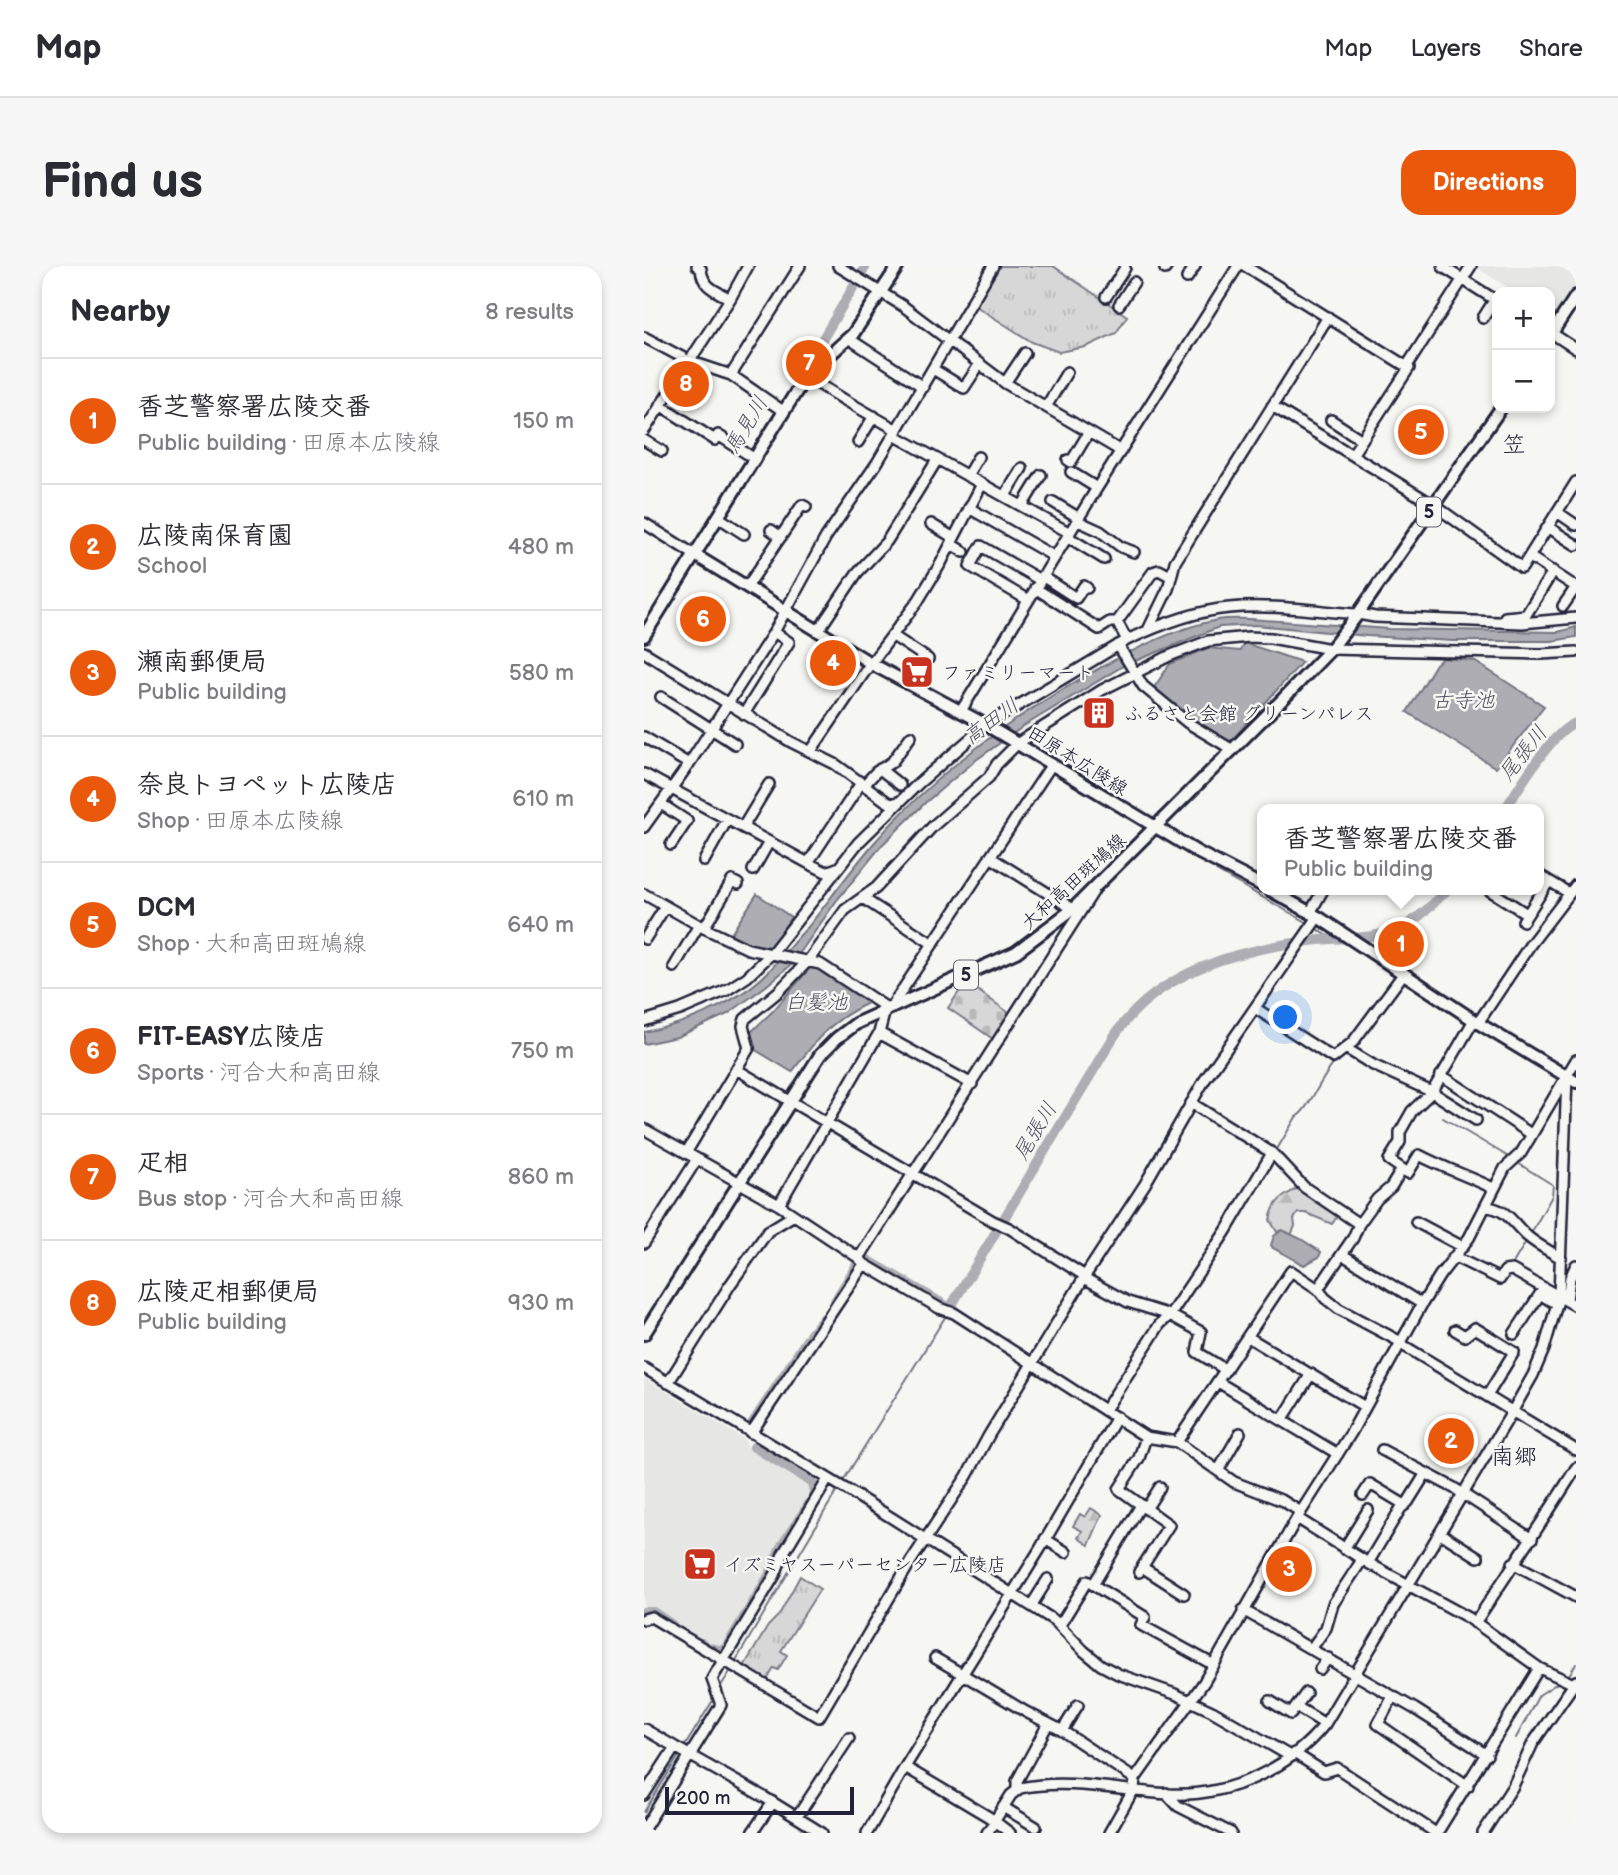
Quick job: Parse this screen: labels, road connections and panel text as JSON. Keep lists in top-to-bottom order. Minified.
{"streets":{"main road":["5","田原本広陵線","大和高田斑鳩線"]},"crossings":[["田原本広陵線","大和高田斑鳩線"]],"districts":["笠","南郷"],"water":["馬見川","古寺池","高田川","尾張川","白髪池"],"places":{"supermarket":["ファミリーマート","イズミヤスーパーセンター広陵店"],"building":["ふるさと会館 グリーンパレス"]},"scale_bar":"200 m","page":{"header":"Map","nav":["Map","Layers","Share"],"buttons":"Directions","title":"Find us","heading":["Nearby","8 results"],"map_buttons":["+","−"],"pins":["7","8","5","6","4","1","2","3"],"list":[{"mark":"1","name":"香芝警察署広陵交番","note":"Public building · 田原本広陵線","value":"150 m"},{"mark":"2","name":"広陵南保育園","note":"School","value":"480 m"},{"mark":"3","name":"瀬南郵便局","note":"Public building","value":"580 m"},{"mark":"4","name":"奈良トヨペット広陵店","note":"Shop · 田原本広陵線","value":"610 m"},{"mark":"5","name":"DCM","note":"Shop · 大和高田斑鳩線","value":"640 m"},{"mark":"6","name":"FIT-EASY広陵店","note":"Sports · 河合大和高田線","value":"750 m"},{"mark":"7","name":"疋相","note":"Bus stop · 河合大和高田線","value":"860 m"},{"mark":"8","name":"広陵疋相郵便局","note":"Public building","value":"930 m"}],"popup":["香芝警察署広陵交番","Public building"],"scale":"200 m"}}
